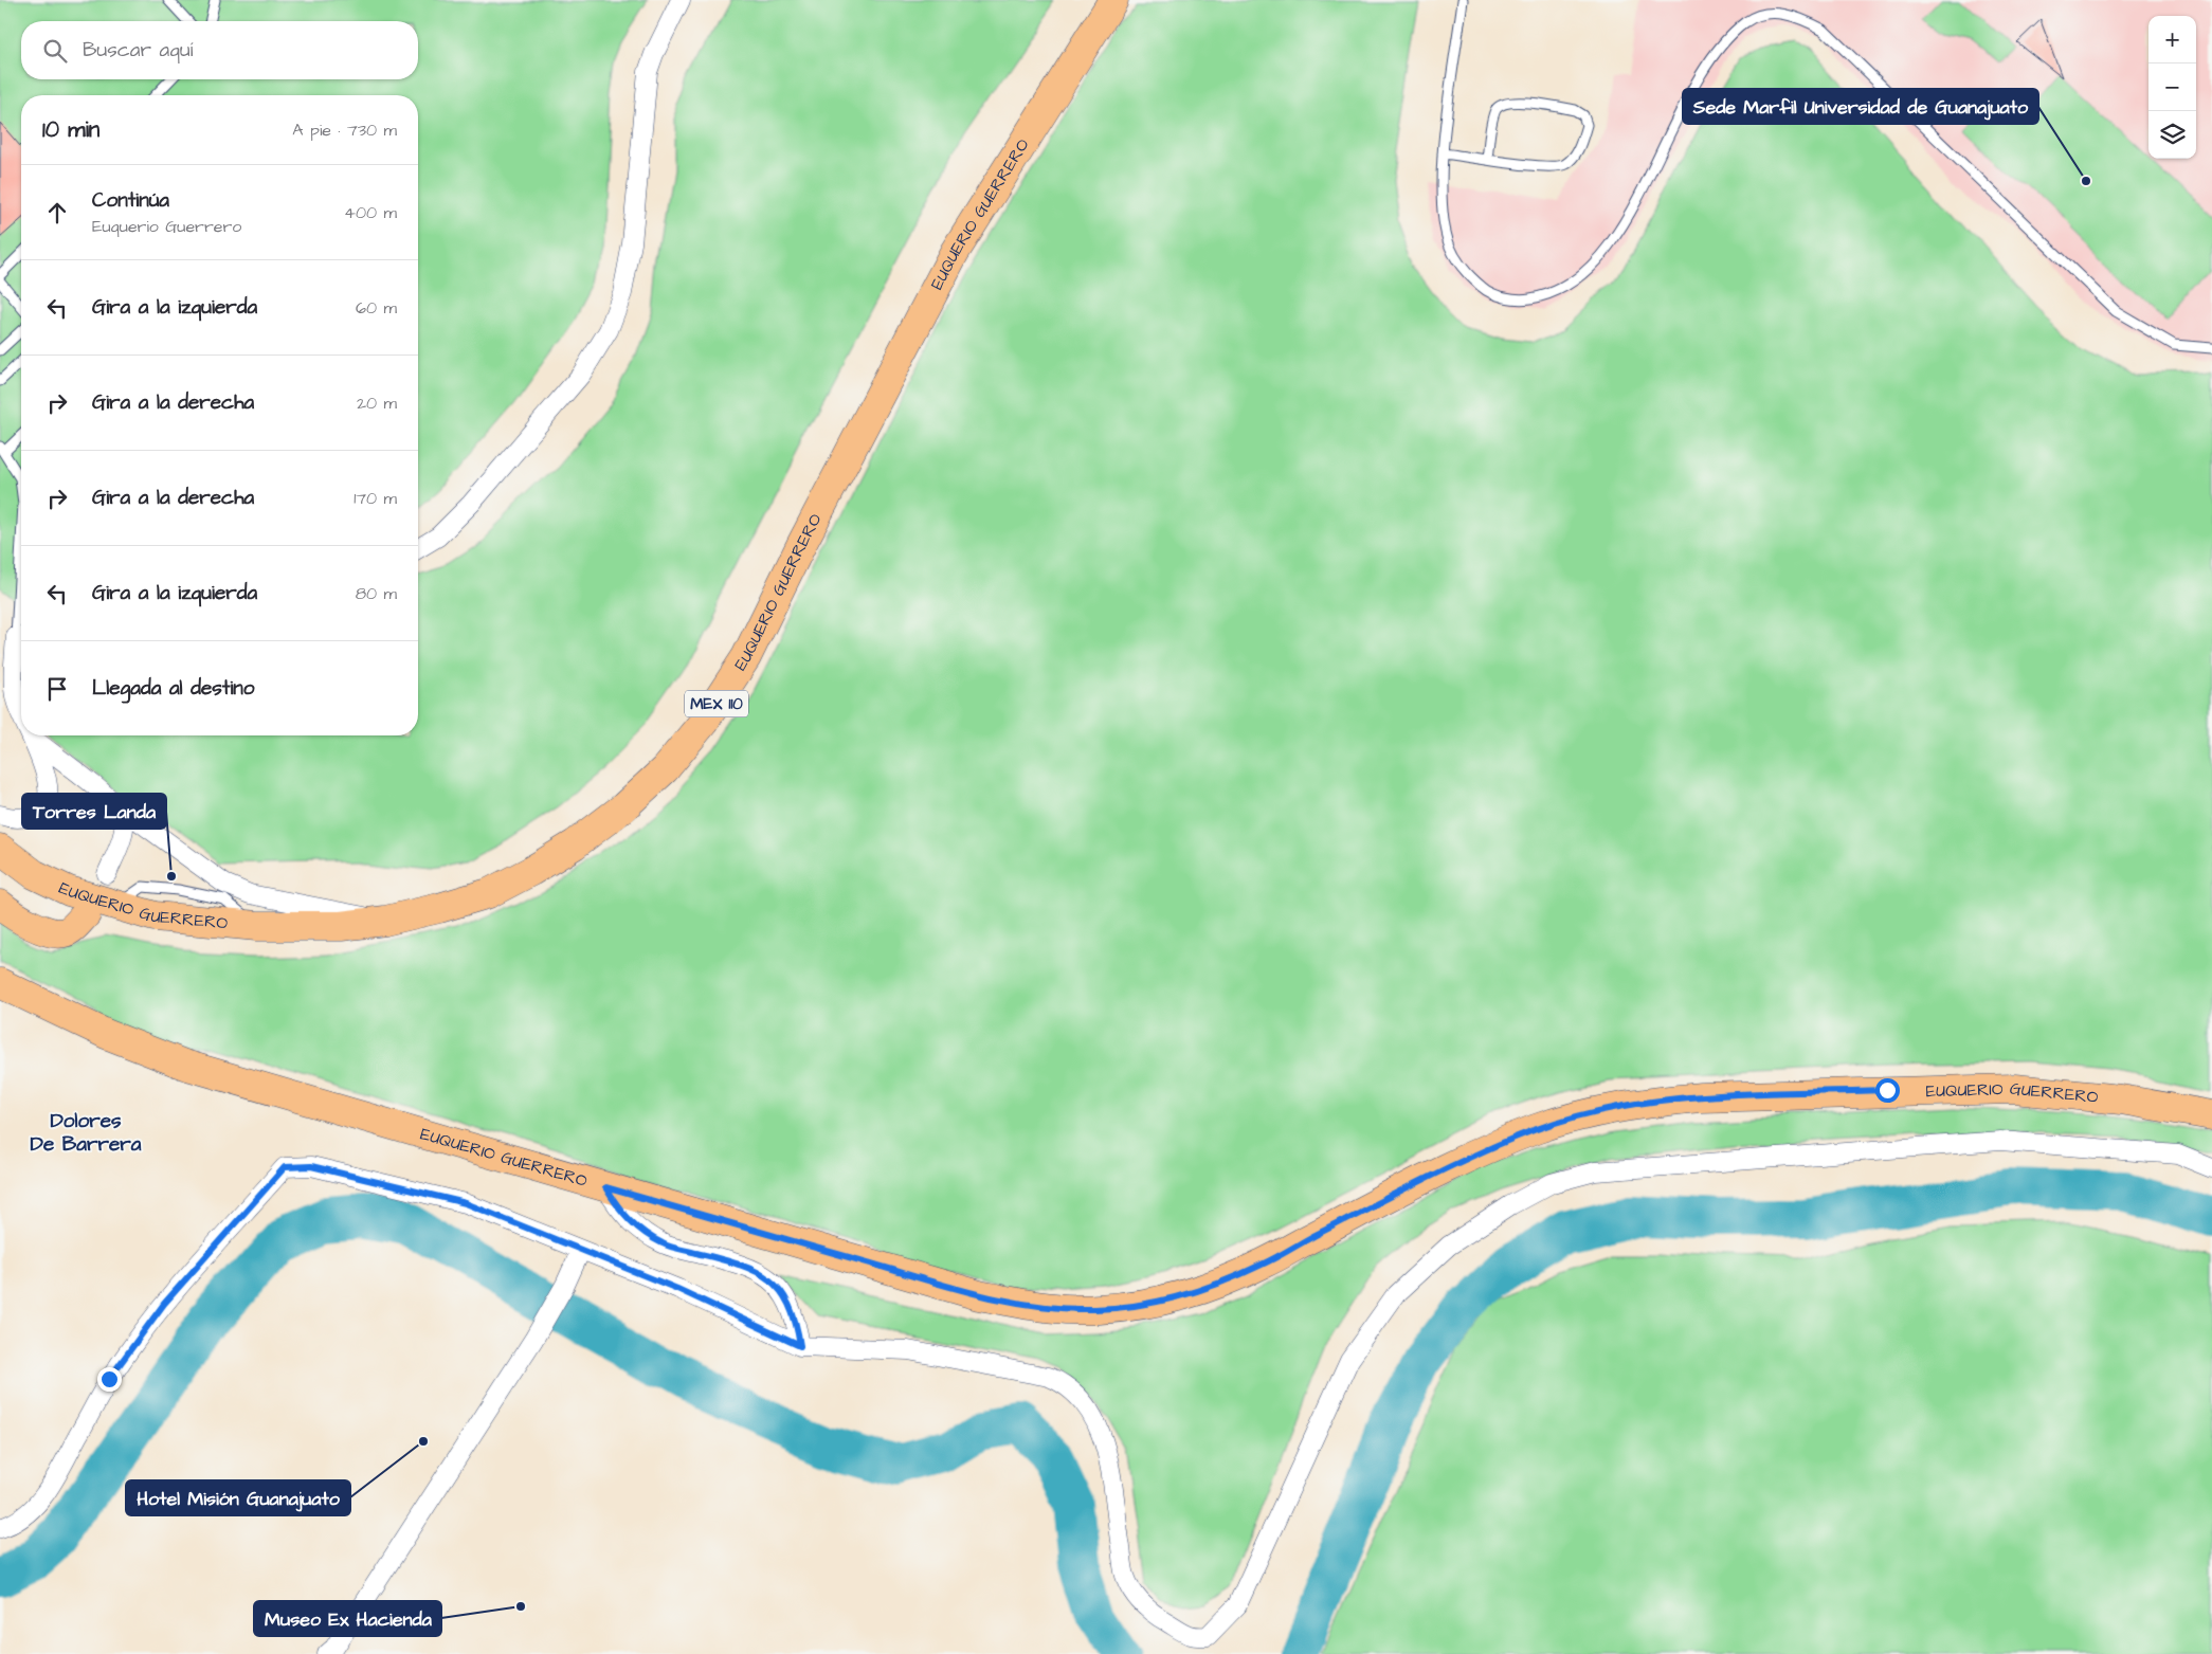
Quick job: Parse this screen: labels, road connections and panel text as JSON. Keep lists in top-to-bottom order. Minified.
{"streets":{"main road":["EUQUERIO GUERRERO","MEX 110"]},"districts":["Dolores De Barrera"],"places":["Sede Marfil Universidad de Guanajuato","Torres Landa","Hotel Misión Guanajuato","Museo Ex Hacienda"],"page":{"map_buttons":["+","−"],"search":"Buscar aquí","heading":["10 min","A pie · 730 m"],"list":[["Continúa","Euquerio Guerrero","400 m"],["Gira a la izquierda","60 m"],["Gira a la derecha","20 m"],["Gira a la derecha","170 m"],["Gira a la izquierda","80 m"],"Llegada al destino"]}}
